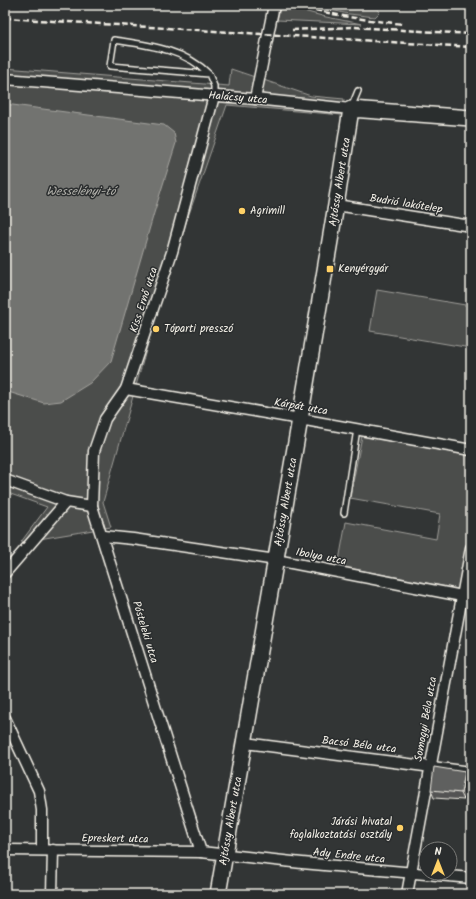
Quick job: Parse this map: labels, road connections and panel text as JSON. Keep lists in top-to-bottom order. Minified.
{"streets":{"main road":["Halácsy utca","Ajtóssy Albert utca"],"street":["Budrió lakótelep","Kiss Ernő utca","Kárpát utca","Ibolya utca","Pósteleki utca","Somogyi Béla utca","Bacsó Béla utca","Epreskert utca","Ady Endre utca"]},"crossings":[["Halácsy utca","Ajtóssy Albert utca"],["Halácsy utca","Kiss Ernő utca"],["Ajtóssy Albert utca","Budrió lakótelep"],["Ajtóssy Albert utca","Kárpát utca"],["Ajtóssy Albert utca","Ibolya utca"],["Ajtóssy Albert utca","Bacsó Béla utca"],["Ajtóssy Albert utca","Epreskert utca"],["Ajtóssy Albert utca","Ady Endre utca"],["Kiss Ernő utca","Kárpát utca"],["Kiss Ernő utca","Pósteleki utca"],["Ibolya utca","Pósteleki utca"],["Ibolya utca","Somogyi Béla utca"],["Pósteleki utca","Epreskert utca"],["Somogyi Béla utca","Bacsó Béla utca"],["Somogyi Béla utca","Ady Endre utca"],["Epreskert utca","Ady Endre utca"]],"water":["Wesselényi-tó"],"places":{"other":["Agrimill","Tóparti presszó","Járási hivatal foglalkoztatási osztály"],"transit":["Kenyérgyár"]},"north":"top"}
